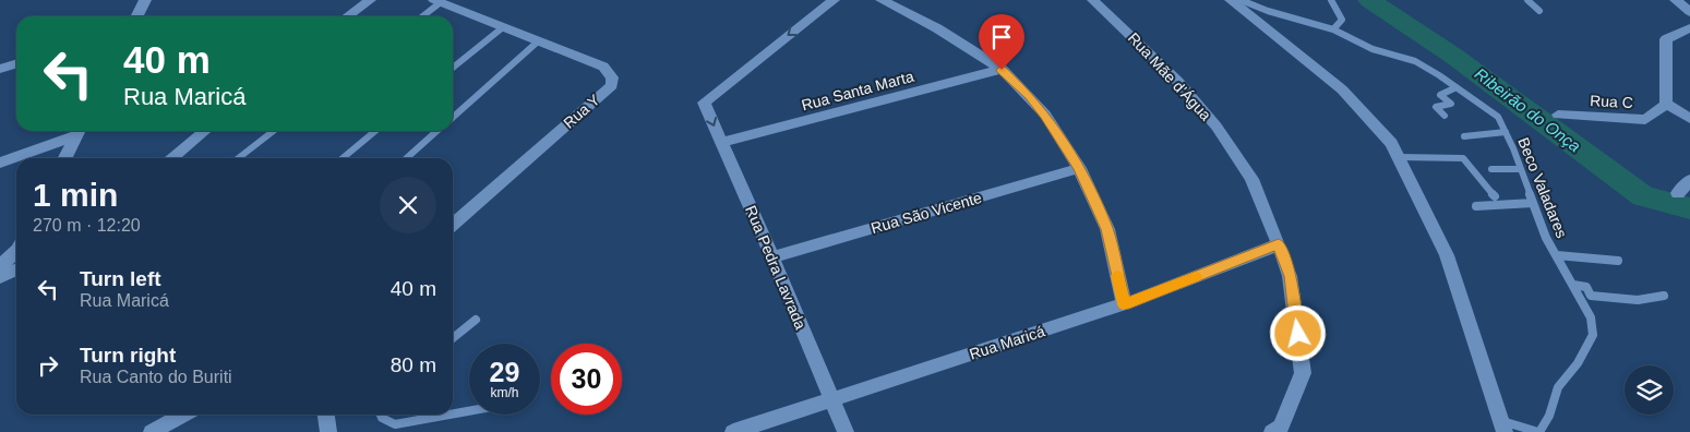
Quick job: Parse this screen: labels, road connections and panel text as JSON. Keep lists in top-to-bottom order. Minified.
{"streets":{"street":["Rua Mãe d'Água","Rua Santa Marta","Rua C","Rua Y","Rua São Vicente","Rua Pedra Lavrada","Rua Maricá"],"lane":["Beco Valadares"]},"crossings":[["Rua Mãe d'Água","Rua Maricá"],["Rua Santa Marta","Rua Pedra Lavrada"],["Rua São Vicente","Rua Pedra Lavrada"],["Rua Pedra Lavrada","Rua Maricá"]],"water":["Ribeirão do Onça"],"page":{"turn":["40 m","Rua Maricá"],"heading":["1 min","270 m · 12:20"],"list":[{"name":"Turn left","note":"Rua Maricá","value":"40 m"},{"name":"Turn right","note":"Rua Canto do Buriti","value":"80 m"}],"speed":"29 km/h","limit":"30"}}
